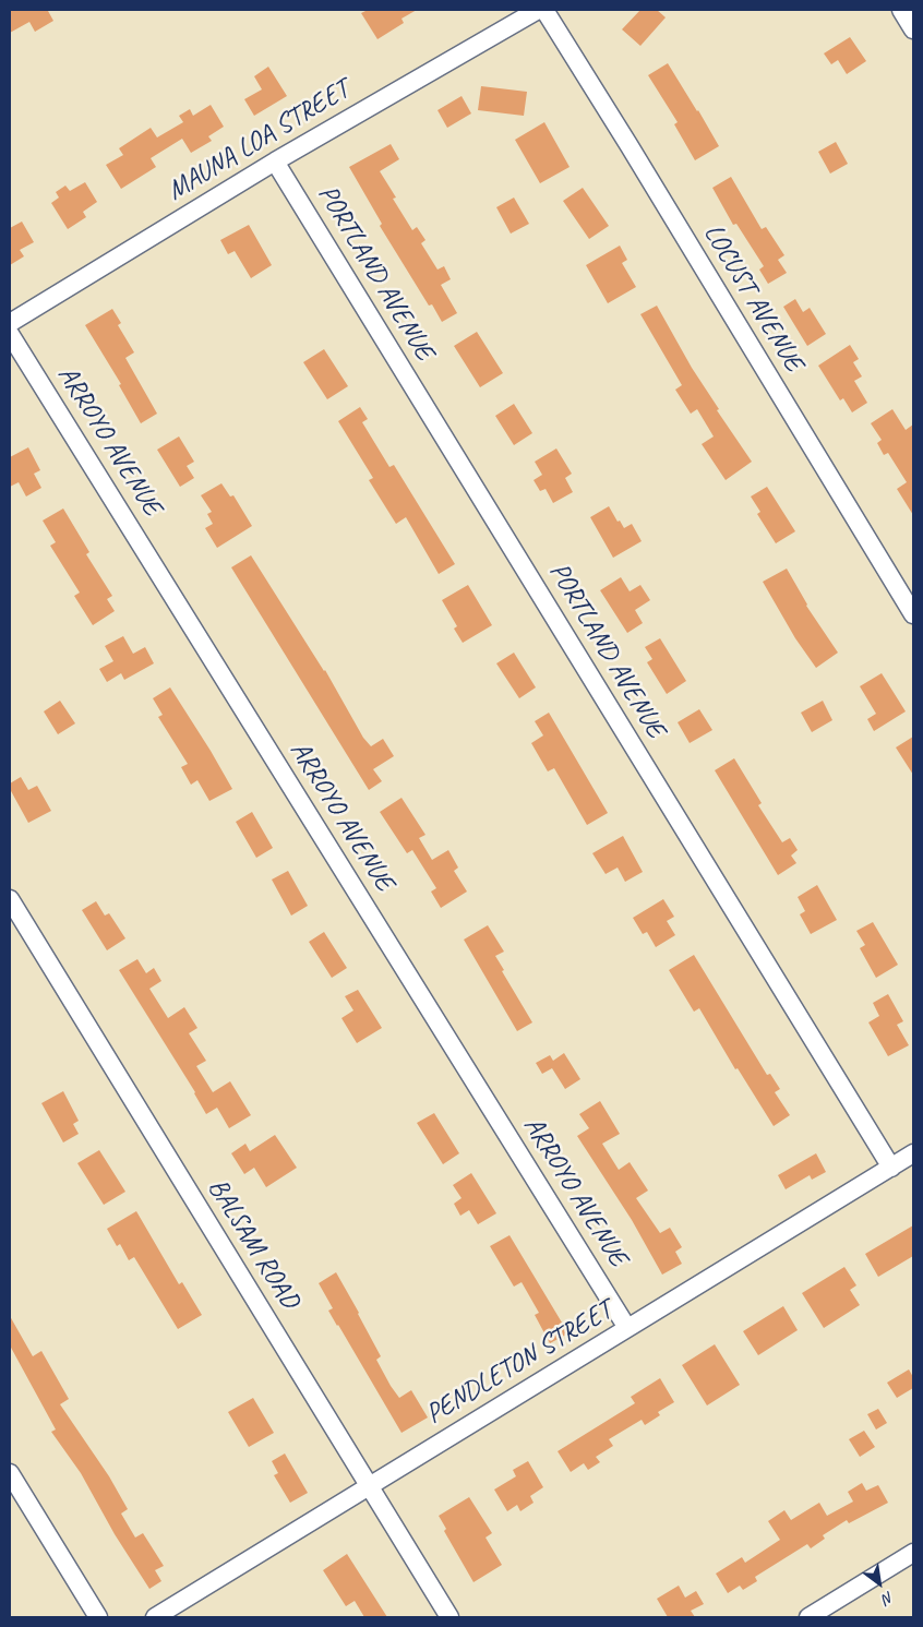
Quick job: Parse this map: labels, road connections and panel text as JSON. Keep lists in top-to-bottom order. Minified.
{"streets":{"street":["MAUNA LOA STREET","PORTLAND AVENUE","LOCUST AVENUE","ARROYO AVENUE","BALSAM ROAD","PENDLETON STREET"]},"crossings":[["MAUNA LOA STREET","PORTLAND AVENUE"],["PORTLAND AVENUE","PENDLETON STREET"],["ARROYO AVENUE","PENDLETON STREET"],["BALSAM ROAD","PENDLETON STREET"]],"north":"bottom right"}
